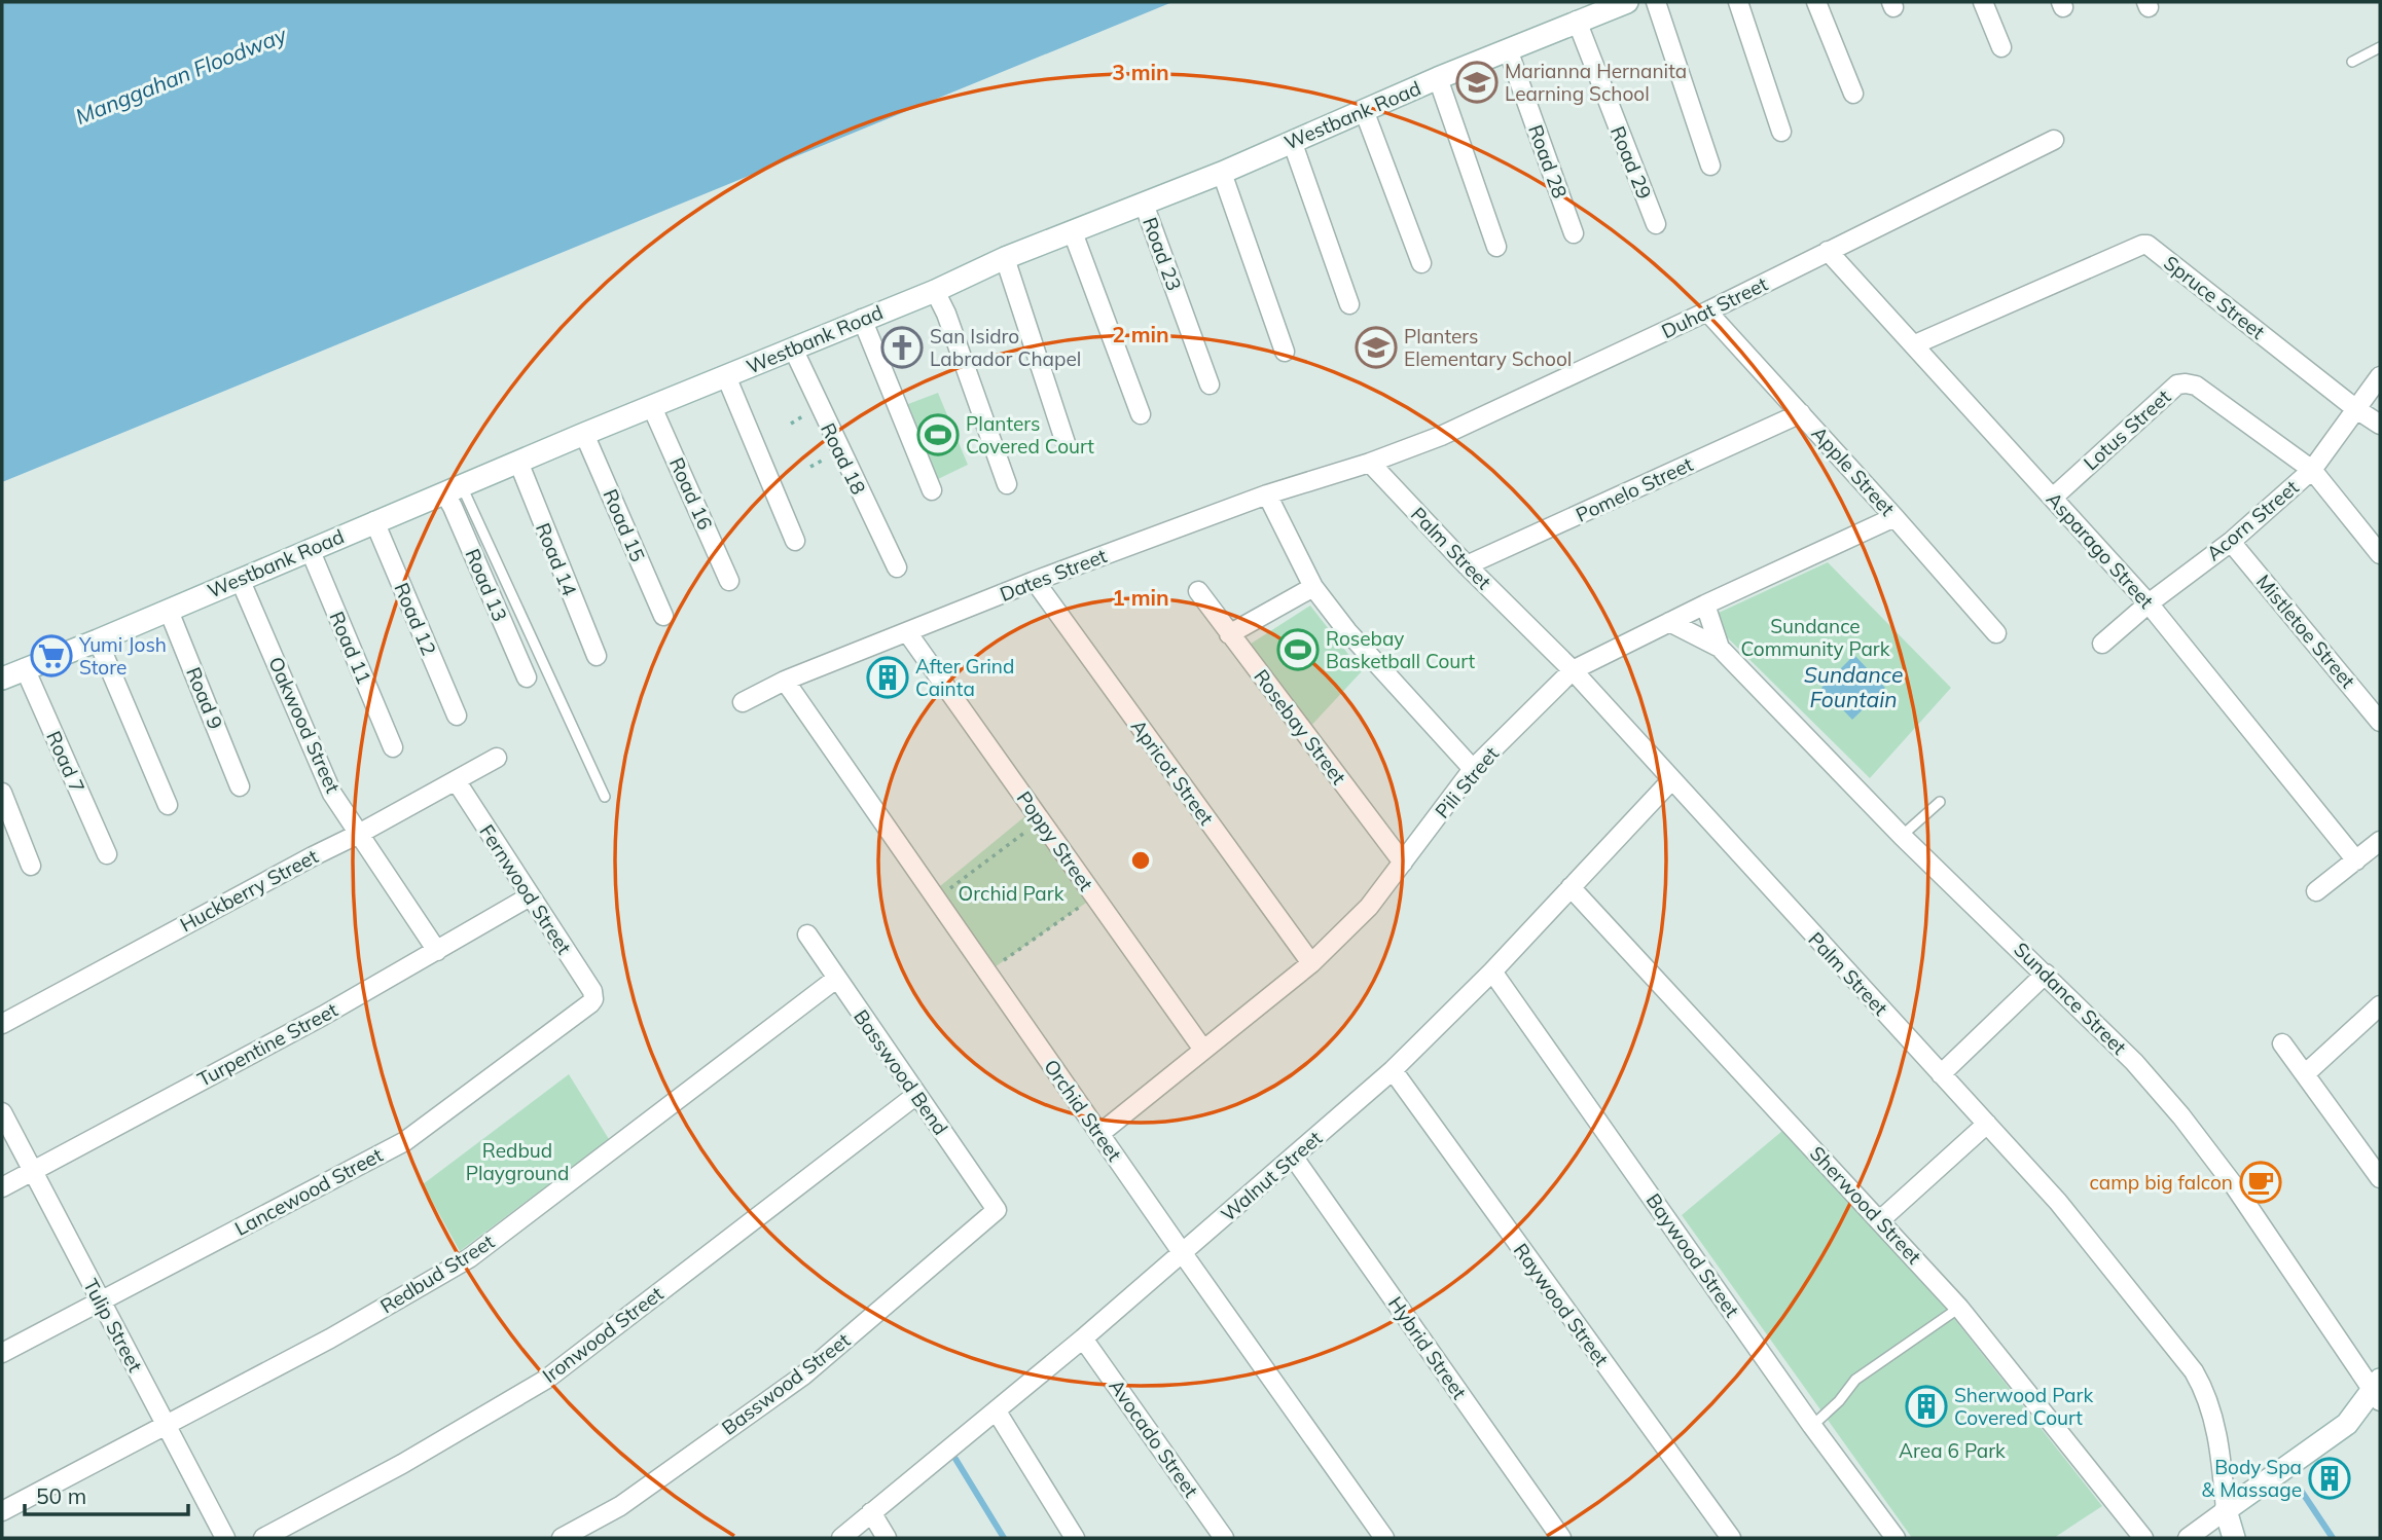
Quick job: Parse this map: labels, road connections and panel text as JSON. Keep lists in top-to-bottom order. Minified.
{"streets":{"street":["Westbank Road","Road 28","Road 29","Road 23","Spruce Street","Duhat Street","Lotus Street","Road 18","Apple Street","Pomelo Street","Road 16","Acorn Street","Road 15","Palm Street","Asparago Street","Road 14","Dates Street","Road 13","Road 12","Mistletoe Street","Road 11","Road 9","Oakwood Street","Rosebay Street","Road 7","Apricot Street","Pili Street","Poppy Street","Fernwood Street","Huckberry Street","Sundance Street","Turpentine Street","Basswood Bend","Orchid Street","Walnut Street","Lancewood Street","Sherwood Street","Baywood Street","Redbud Street","Raywood Street","Tulip Street","Ironwood Street","Hybrid Street","Basswood Street","Avocado Street"]},"crossings":[["Westbank Road","Road 28"],["Westbank Road","Road 29"],["Westbank Road","Road 23"],["Westbank Road","Road 18"],["Westbank Road","Road 16"],["Westbank Road","Road 15"],["Westbank Road","Road 14"],["Westbank Road","Road 13"],["Westbank Road","Road 12"],["Westbank Road","Road 11"],["Westbank Road","Road 9"],["Westbank Road","Oakwood Street"],["Westbank Road","Road 7"],["Spruce Street","Acorn Street"],["Spruce Street","Asparago Street"],["Duhat Street","Apple Street"],["Duhat Street","Palm Street"],["Duhat Street","Asparago Street"],["Duhat Street","Dates Street"],["Lotus Street","Acorn Street"],["Lotus Street","Asparago Street"],["Apple Street","Pomelo Street"],["Apple Street","Pili Street"],["Pomelo Street","Palm Street"],["Acorn Street","Asparago Street"],["Acorn Street","Mistletoe Street"],["Palm Street","Dates Street"],["Palm Street","Pili Street"],["Palm Street","Walnut Street"],["Dates Street","Apricot Street"],["Dates Street","Poppy Street"],["Dates Street","Orchid Street"],["Oakwood Street","Huckberry Street"],["Oakwood Street","Turpentine Street"],["Rosebay Street","Pili Street"],["Apricot Street","Pili Street"],["Pili Street","Poppy Street"],["Pili Street","Orchid Street"],["Fernwood Street","Huckberry Street"],["Fernwood Street","Turpentine Street"],["Fernwood Street","Lancewood Street"],["Turpentine Street","Tulip Street"],["Basswood Bend","Redbud Street"],["Basswood Bend","Ironwood Street"],["Basswood Bend","Basswood Street"],["Orchid Street","Walnut Street"],["Walnut Street","Sherwood Street"],["Walnut Street","Baywood Street"],["Walnut Street","Raywood Street"],["Walnut Street","Hybrid Street"],["Walnut Street","Avocado Street"],["Lancewood Street","Tulip Street"],["Redbud Street","Tulip Street"]],"water":["Manggahan Floodway","Sundance Fountain"],"parks":["Sundance Community Park","Orchid Park","Redbud Playground","Area 6 Park"],"places":{"school or university":["Marianna Hernanita Learning School","Planters Elementary School"],"church":["San Isidro Labrador Chapel"],"sports":["Planters Covered Court","Rosebay Basketball Court"],"supermarket":["Yumi Josh Store"],"building":["After Grind Cainta","Sherwood Park Covered Court","Body Spa & Massage"],"cafe":["camp big falcon"]},"scale_bar":"50 m","rings":["3 min","2 min","1 min"]}
